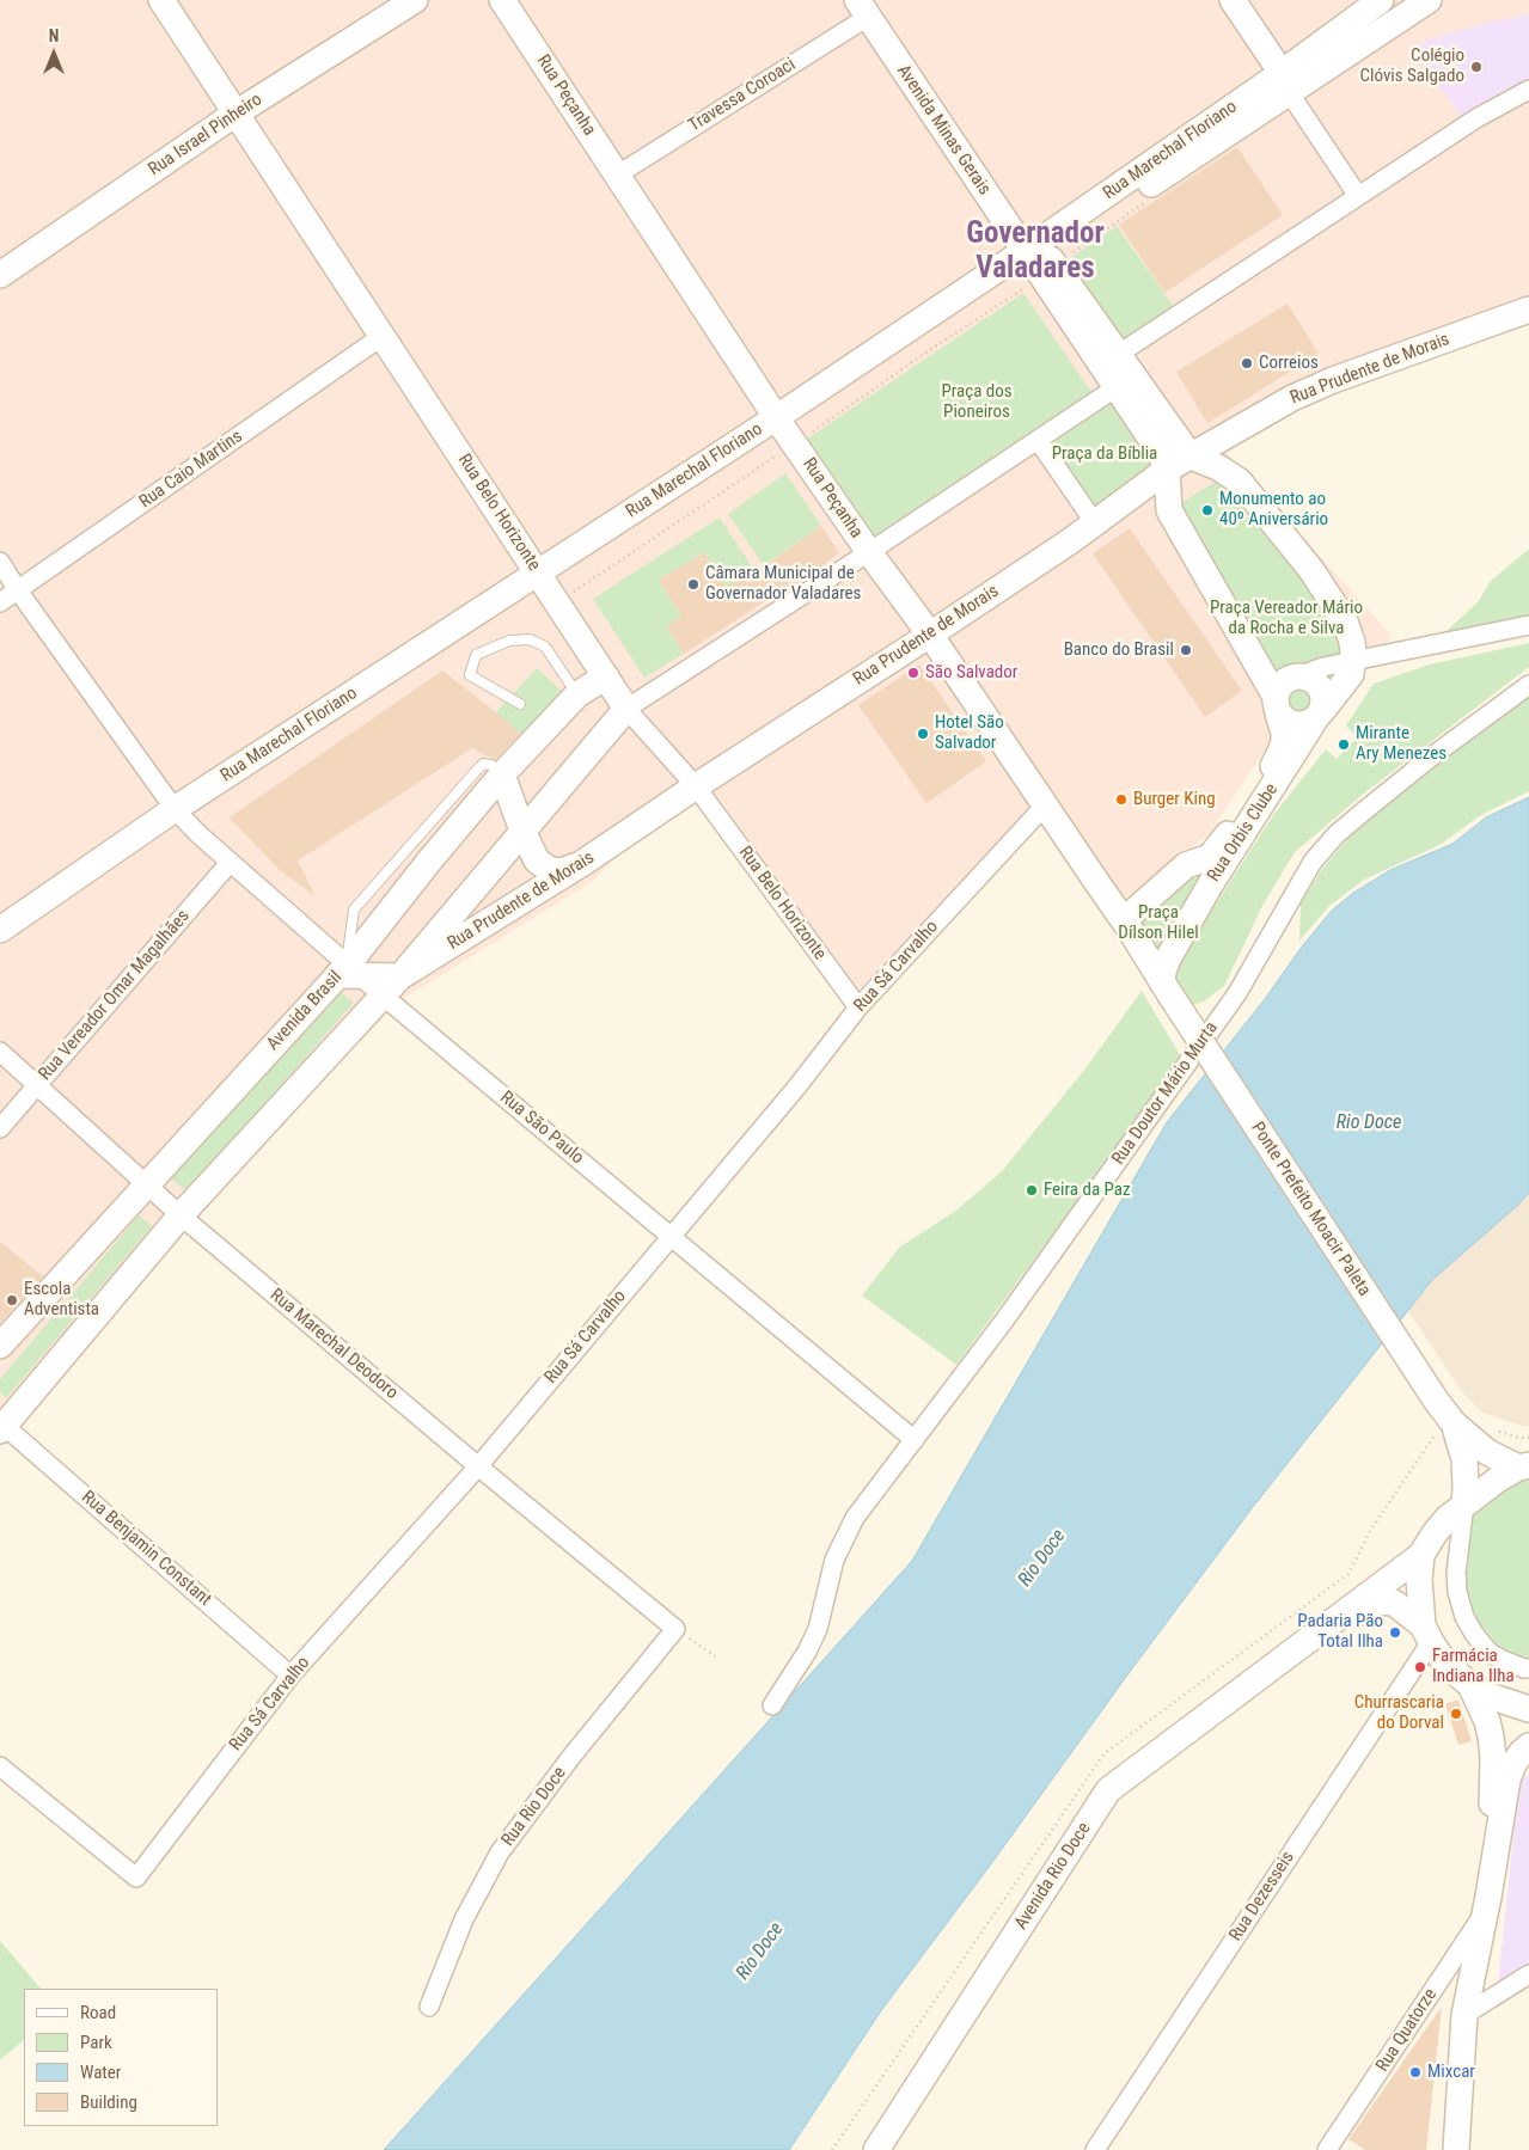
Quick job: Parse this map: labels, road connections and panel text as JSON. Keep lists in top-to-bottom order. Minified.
{"streets":{"street":["Rua Peçanha","Travessa Coroaci","Avenida Minas Gerais","Rua Israel Pinheiro","Rua Marechal Floriano","Rua Prudente de Morais","Rua Caio Martins","Rua Belo Horizonte","Rua Orbis Clube","Rua Sá Carvalho","Rua Vereador Omar Magalhães","Avenida Brasil","Rua Doutor Mário Murta","Rua São Paulo","Ponte Prefeito Moacir Paleta","Rua Marechal Deodoro","Rua Benjamin Constant","Rua Rio Doce","Avenida Rio Doce","Rua Dezesseis","Rua Quatorze"]},"crossings":[["Rua Peçanha","Travessa Coroaci"],["Rua Peçanha","Rua Marechal Floriano"],["Rua Peçanha","Rua Prudente de Morais"],["Rua Peçanha","Rua Orbis Clube"],["Rua Peçanha","Rua Sá Carvalho"],["Rua Peçanha","Ponte Prefeito Moacir Paleta"],["Travessa Coroaci","Avenida Minas Gerais"],["Avenida Minas Gerais","Rua Marechal Floriano"],["Avenida Minas Gerais","Rua Prudente de Morais"],["Avenida Minas Gerais","Rua Orbis Clube"],["Rua Israel Pinheiro","Rua Belo Horizonte"],["Rua Marechal Floriano","Rua Belo Horizonte"],["Rua Marechal Floriano","Rua São Paulo"],["Rua Prudente de Morais","Rua Belo Horizonte"],["Rua Prudente de Morais","Rua Orbis Clube"],["Rua Caio Martins","Rua Belo Horizonte"],["Rua Caio Martins","Rua São Paulo"],["Rua Belo Horizonte","Rua Sá Carvalho"],["Rua Belo Horizonte","Avenida Brasil"],["Rua Orbis Clube","Ponte Prefeito Moacir Paleta"],["Rua Sá Carvalho","Rua São Paulo"],["Rua Sá Carvalho","Rua Marechal Deodoro"],["Rua Sá Carvalho","Rua Benjamin Constant"],["Rua Vereador Omar Magalhães","Rua São Paulo"],["Rua Vereador Omar Magalhães","Rua Marechal Deodoro"],["Avenida Brasil","Rua São Paulo"],["Avenida Brasil","Rua Marechal Deodoro"],["Rua Doutor Mário Murta","Rua São Paulo"],["Rua Marechal Deodoro","Rua Rio Doce"],["Avenida Rio Doce","Rua Dezesseis"]],"districts":["Governador Valadares"],"water":["Rio Doce"],"parks":["Praça dos Pioneiros","Praça da Bíblia","Praça Vereador Mário da Rocha e Silva","Praça Dílson Hilel"],"places":["Colégio Clóvis Salgado","Correios","Monumento ao 40º Aniversário","Câmara Municipal de Governador Valadares","Banco do Brasil","São Salvador","Hotel São Salvador","Mirante Ary Menezes","Burger King","Feira da Paz","Escola Adventista","Padaria Pão Total Ilha","Farmácia Indiana Ilha","Churrascaria do Dorval","Mixcar"],"legend":["Road","Park","Water","Building"],"north":"top"}
